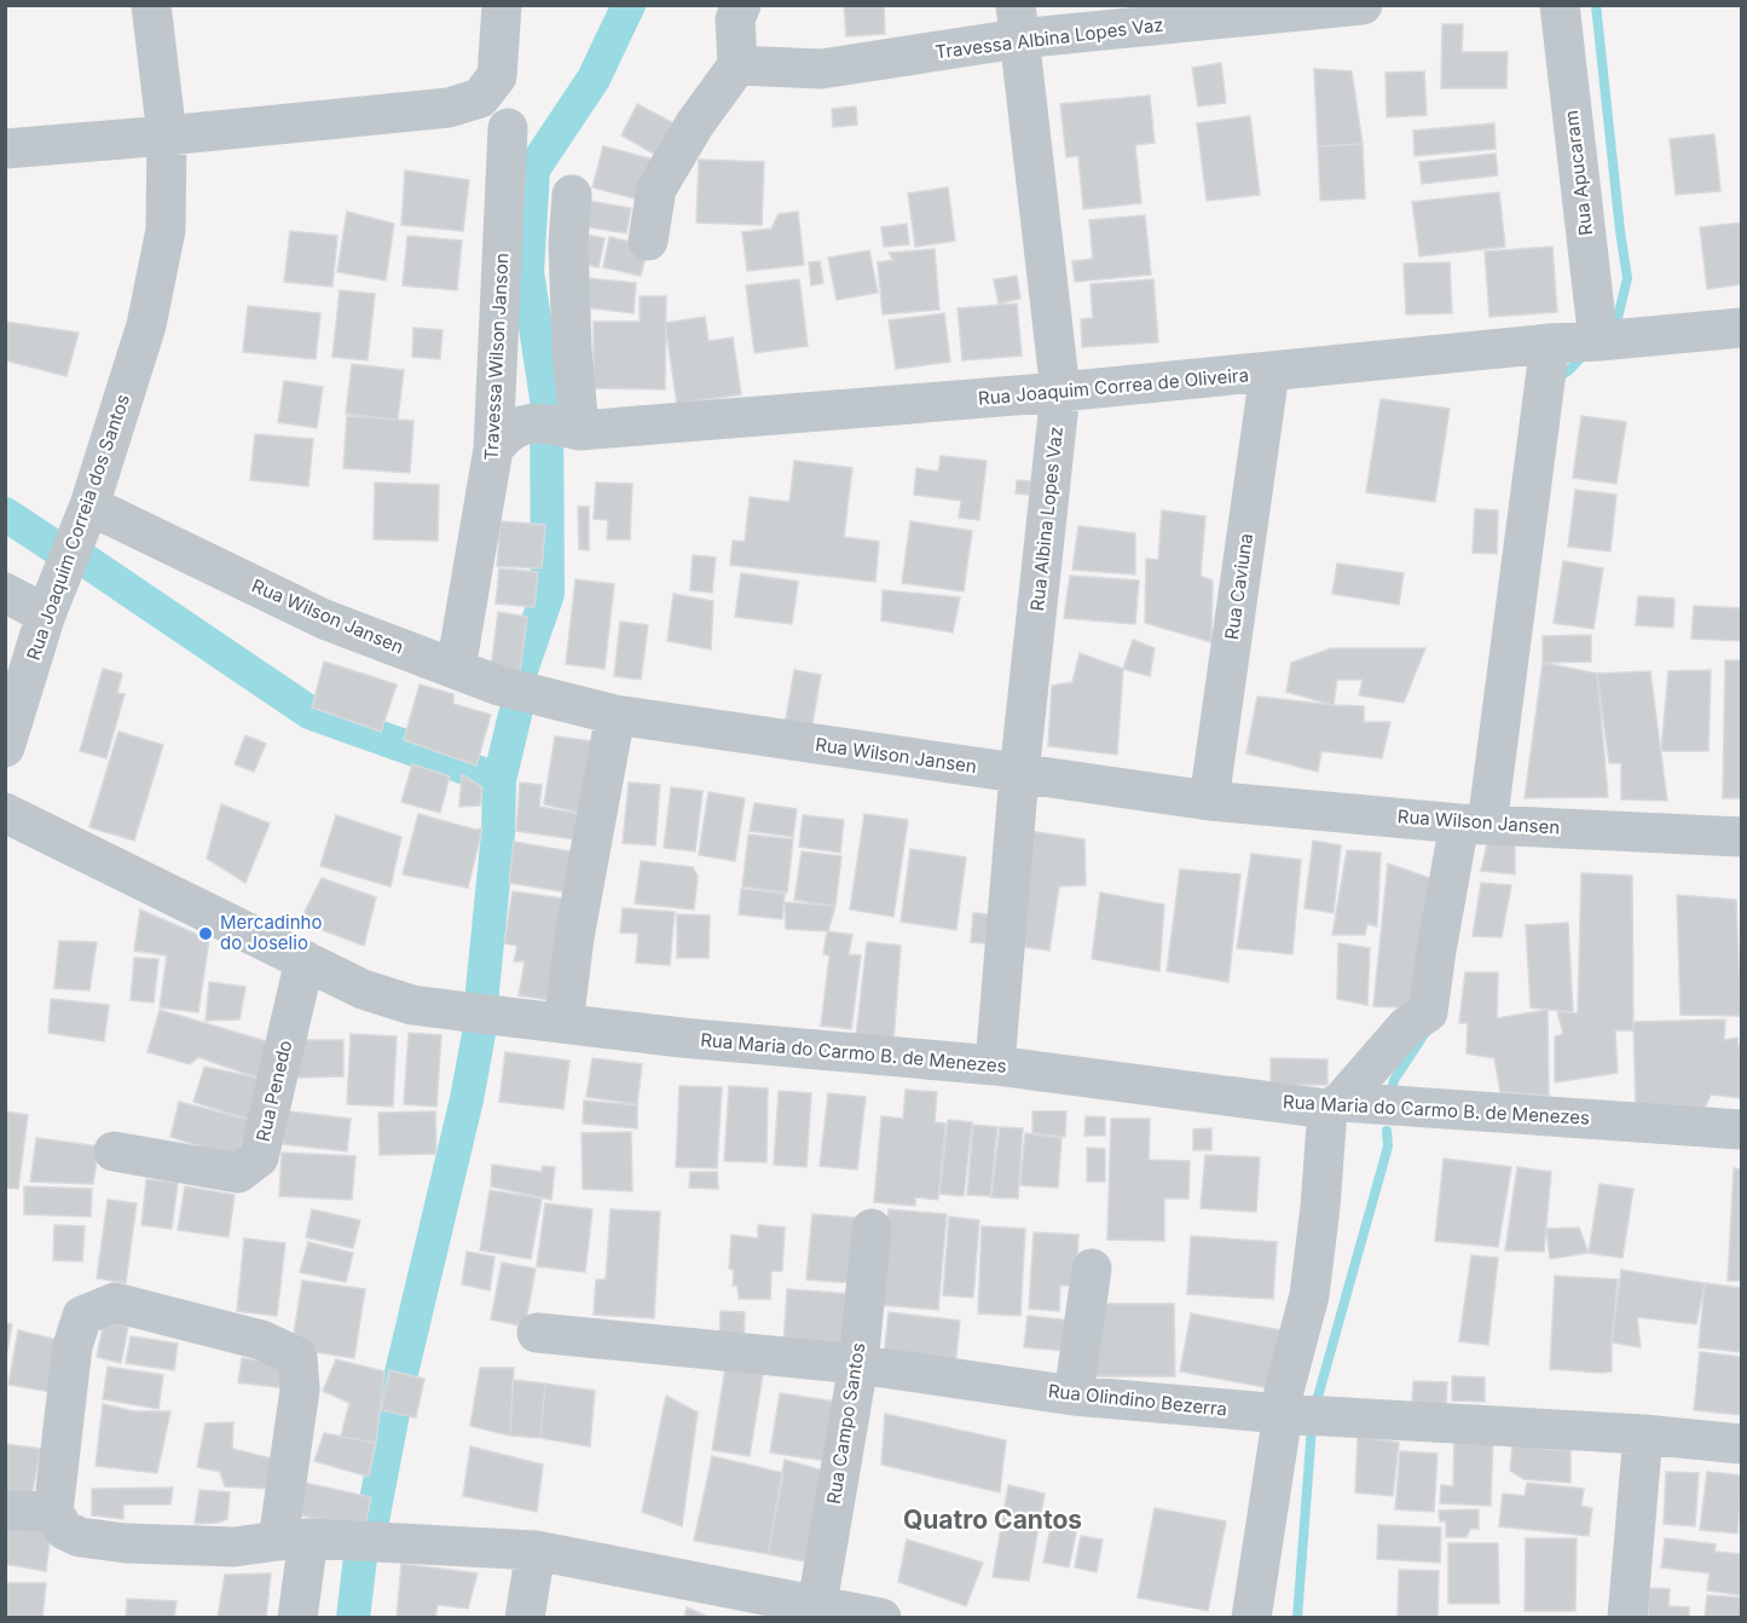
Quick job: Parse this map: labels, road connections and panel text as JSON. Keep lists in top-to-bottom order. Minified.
{"streets":{"street":["Travessa Albina Lopes Vaz","Rua Apucaram","Travessa Wilson Janson","Rua Joaquim Correa de Oliveira","Rua Albina Lopes Vaz","Rua Joaquim Correia dos Santos","Rua Caviuna","Rua Wilson Jansen","Rua Maria do Carmo B. de Menezes","Rua Penedo","Rua Olindino Bezerra","Rua Campo Santos"]},"crossings":[["Travessa Albina Lopes Vaz","Rua Albina Lopes Vaz"],["Rua Apucaram","Rua Joaquim Correa de Oliveira"],["Travessa Wilson Janson","Rua Joaquim Correa de Oliveira"],["Travessa Wilson Janson","Rua Wilson Jansen"],["Rua Joaquim Correa de Oliveira","Rua Albina Lopes Vaz"],["Rua Joaquim Correa de Oliveira","Rua Caviuna"],["Rua Albina Lopes Vaz","Rua Wilson Jansen"],["Rua Albina Lopes Vaz","Rua Maria do Carmo B. de Menezes"],["Rua Joaquim Correia dos Santos","Rua Wilson Jansen"],["Rua Caviuna","Rua Wilson Jansen"],["Rua Maria do Carmo B. de Menezes","Rua Penedo"],["Rua Olindino Bezerra","Rua Campo Santos"]],"districts":["Quatro Cantos"],"places":["Mercadinho do Joselio"]}
